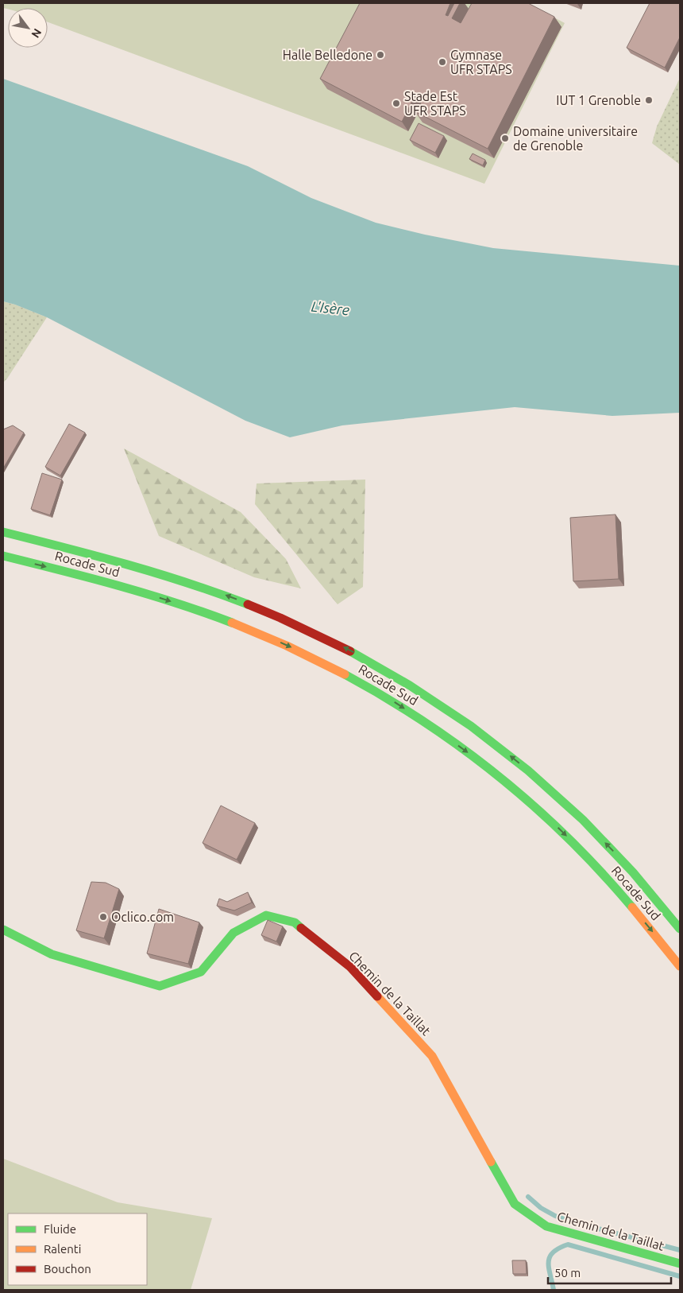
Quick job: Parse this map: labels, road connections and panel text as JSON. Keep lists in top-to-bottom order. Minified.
{"streets":{"main road":["Rocade Sud","Chemin de la Taillat"]},"water":["L'Isère"],"places":["Halle Belledone","Gymnase UFR STAPS","IUT 1 Grenoble","Stade Est UFR STAPS","Domaine universitaire de Grenoble","Oclico.com"],"legend":["Fluide","Ralenti","Bouchon"],"scale_bar":"50 m","north":"bottom right"}
